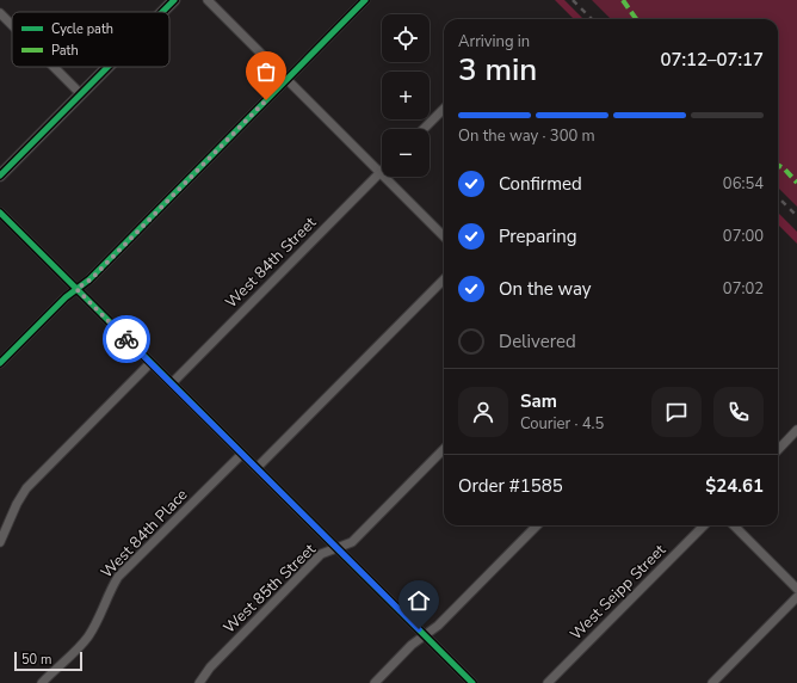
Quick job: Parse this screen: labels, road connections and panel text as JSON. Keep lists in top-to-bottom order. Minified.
{"streets":{"street":["West 84th Street","West 84th Place","West 85th Street","West Seipp Street"]},"legend":["Cycle path","Path"],"scale_bar":"50 m","page":{"map_buttons":["+","−"],"heading":["3 min","Arriving in","07:12–07:17"],"panel":["Sam","Courier · 4.5","Order #1585","$24.61"],"bar":"On the way · 300 m","list":[["Confirmed","06:54"],["Preparing","07:00"],["On the way","07:02"],"Delivered"],"scale":"50 m"}}
